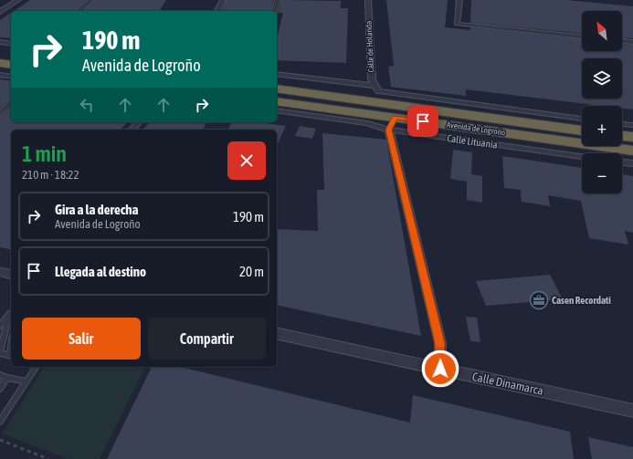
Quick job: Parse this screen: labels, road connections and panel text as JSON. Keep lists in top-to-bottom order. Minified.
{"streets":{"highway":["Avenida de Logroño"],"street":["Calle de Holanda","Calle Lituania","Calle Dinamarca"]},"places":{"office":["Casen Recordati"]},"north":"top left","page":{"map_buttons":["+","−"],"turn":["190 m","Avenida de Logroño"],"heading":["1 min","210 m · 18:22"],"list":[{"name":"Gira a la derecha","note":"Avenida de Logroño","value":"190 m"},{"name":"Llegada al destino","value":"20 m"}],"buttons":["Salir","Compartir"]}}
